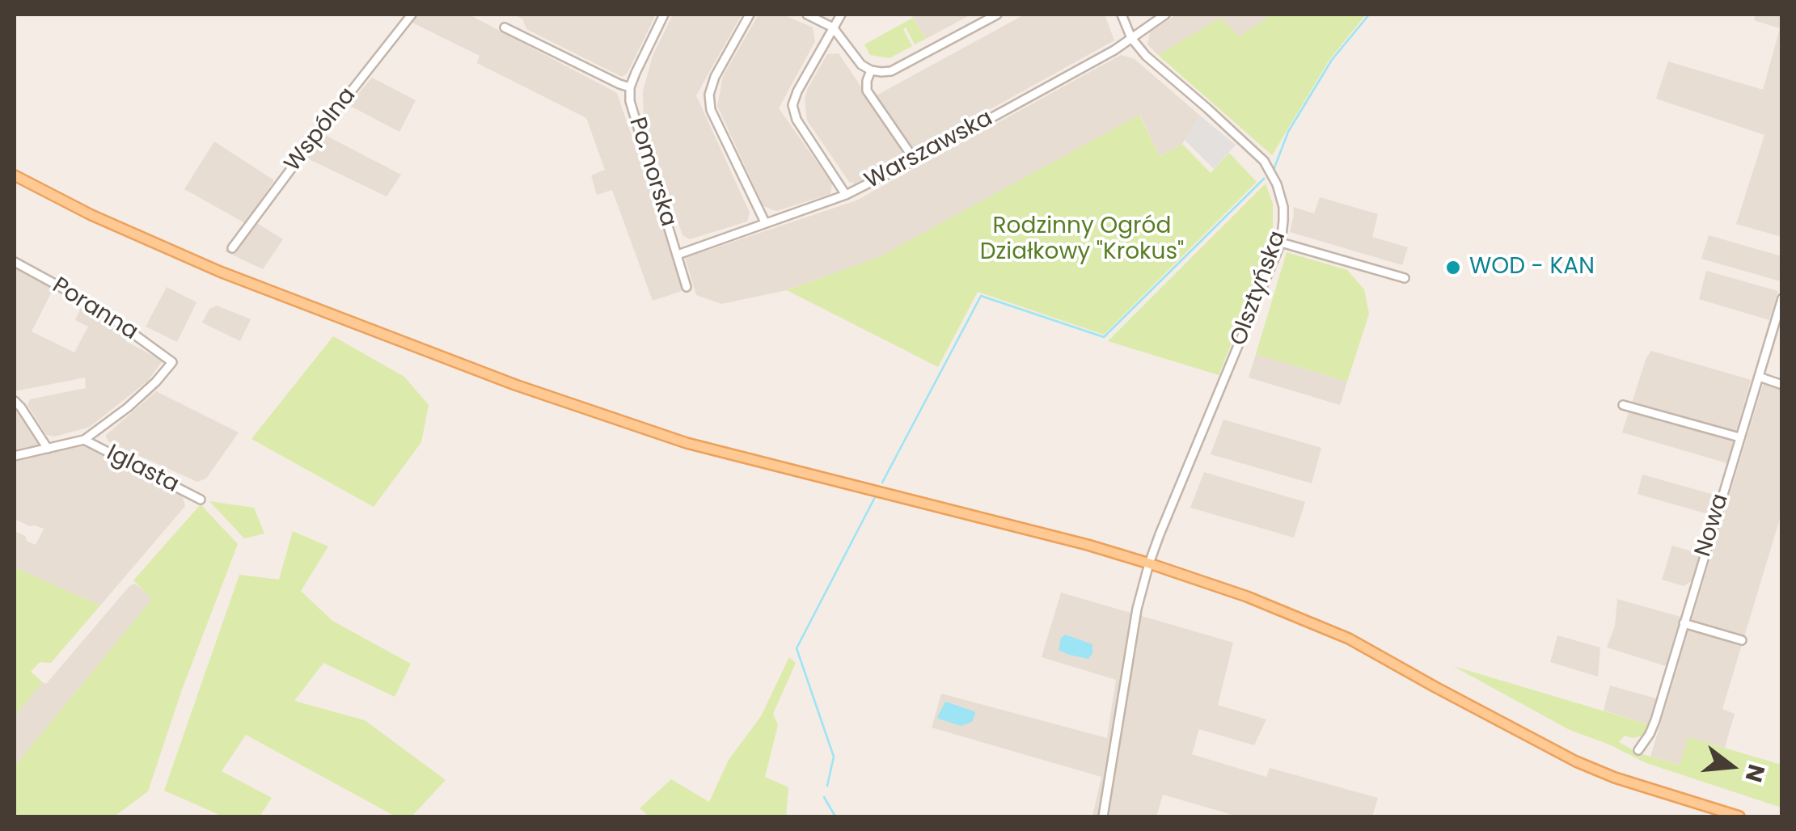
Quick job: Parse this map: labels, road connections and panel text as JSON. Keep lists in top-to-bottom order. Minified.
{"streets":{"street":["Wspólna","Warszawska","Pomorska","Olsztyńska","Poranna","Iglasta","Nowa"]},"crossings":[["Warszawska","Pomorska"],["Warszawska","Olsztyńska"],["Poranna","Iglasta"]],"parks":["Rodzinny Ogród Działkowy \"Krokus\""],"places":["WOD - KAN"],"north":"right"}
